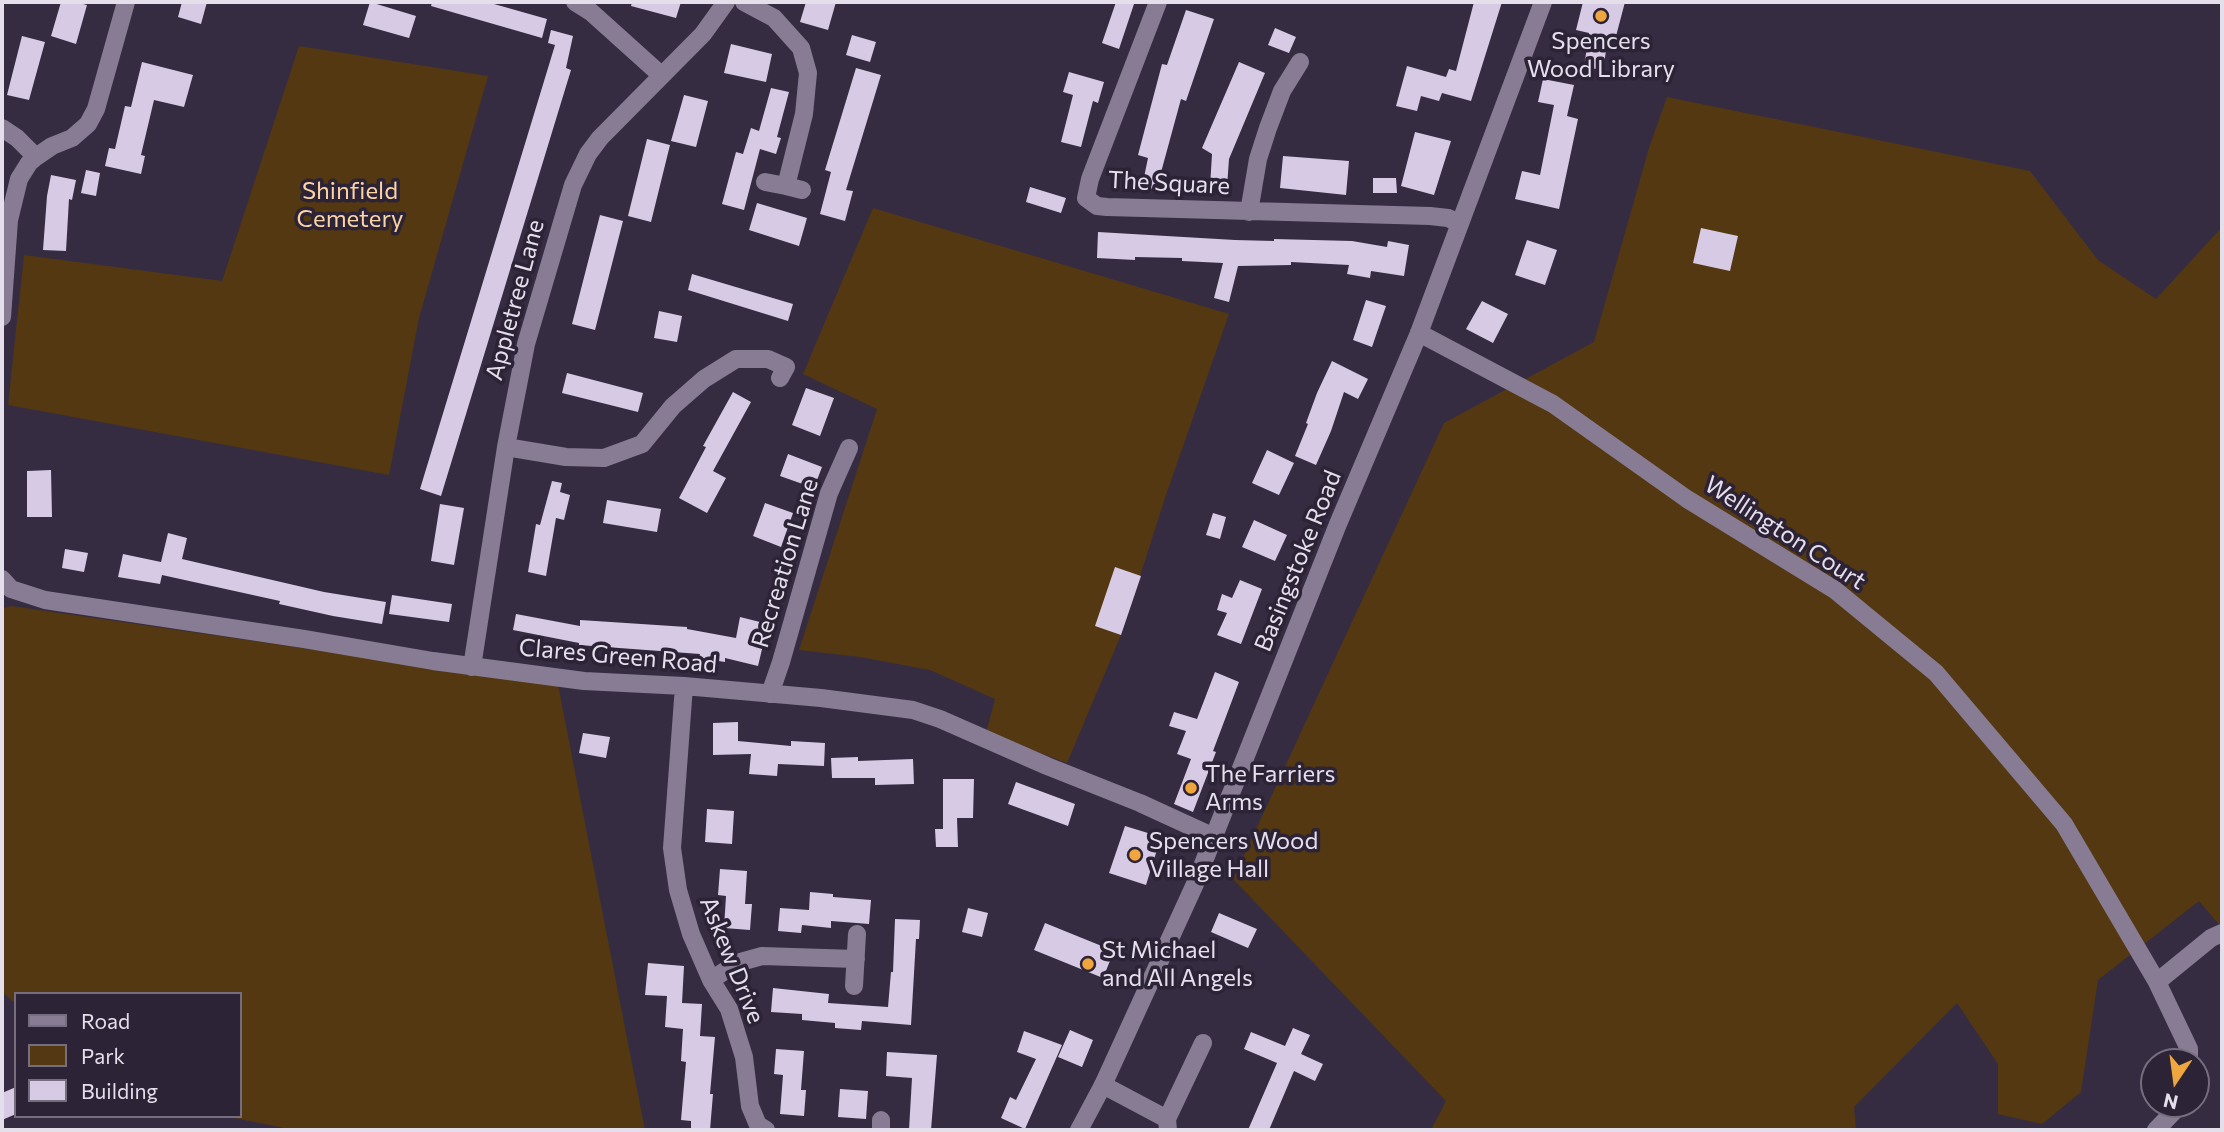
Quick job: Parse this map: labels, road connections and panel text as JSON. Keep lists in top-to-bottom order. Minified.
{"streets":{"street":["The Square","Appletree Lane","Wellington Court","Basingstoke Road","Recreation Lane","Clares Green Road","Askew Drive"]},"crossings":[["The Square","Basingstoke Road"],["Appletree Lane","Clares Green Road"],["Wellington Court","Basingstoke Road"],["Basingstoke Road","Clares Green Road"],["Recreation Lane","Clares Green Road"],["Clares Green Road","Askew Drive"]],"parks":["Shinfield Cemetery"],"places":["Spencers Wood Library","The Farriers Arms","Spencers Wood Village Hall","St Michael and All Angels"],"legend":["Road","Park","Building"],"north":"bottom"}
